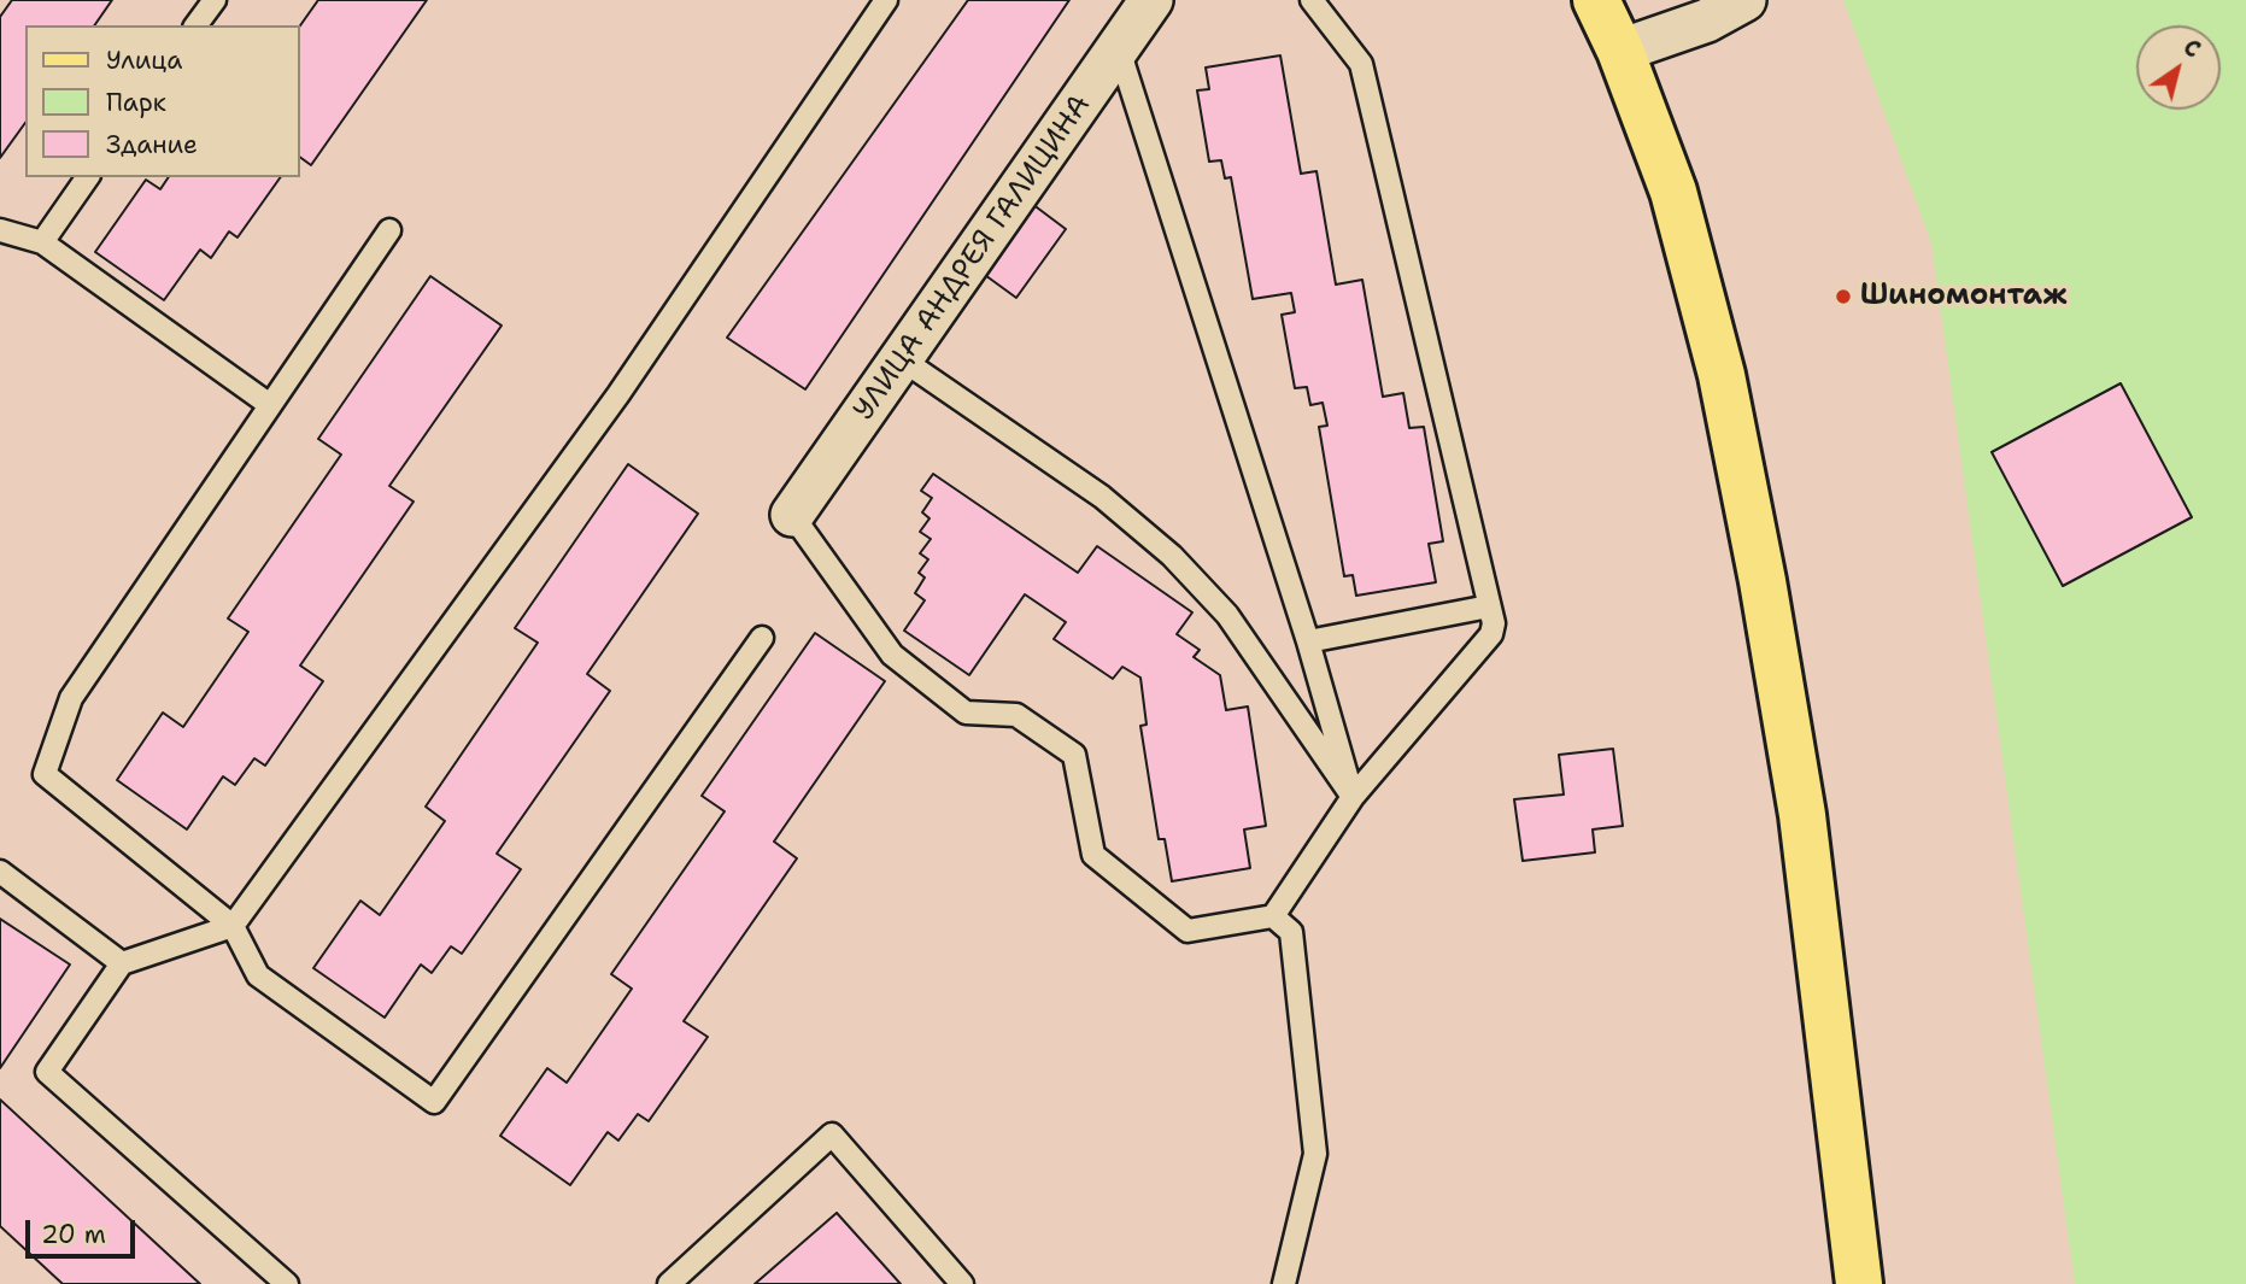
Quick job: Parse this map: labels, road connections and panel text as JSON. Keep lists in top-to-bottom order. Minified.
{"streets":{"street":["УЛИЦА АНДРЕЯ ГАЛИЦИНА"]},"places":["Шиномонтаж"],"legend":["Улица","Парк","Здание"],"scale_bar":"20 m","north":"top right"}
